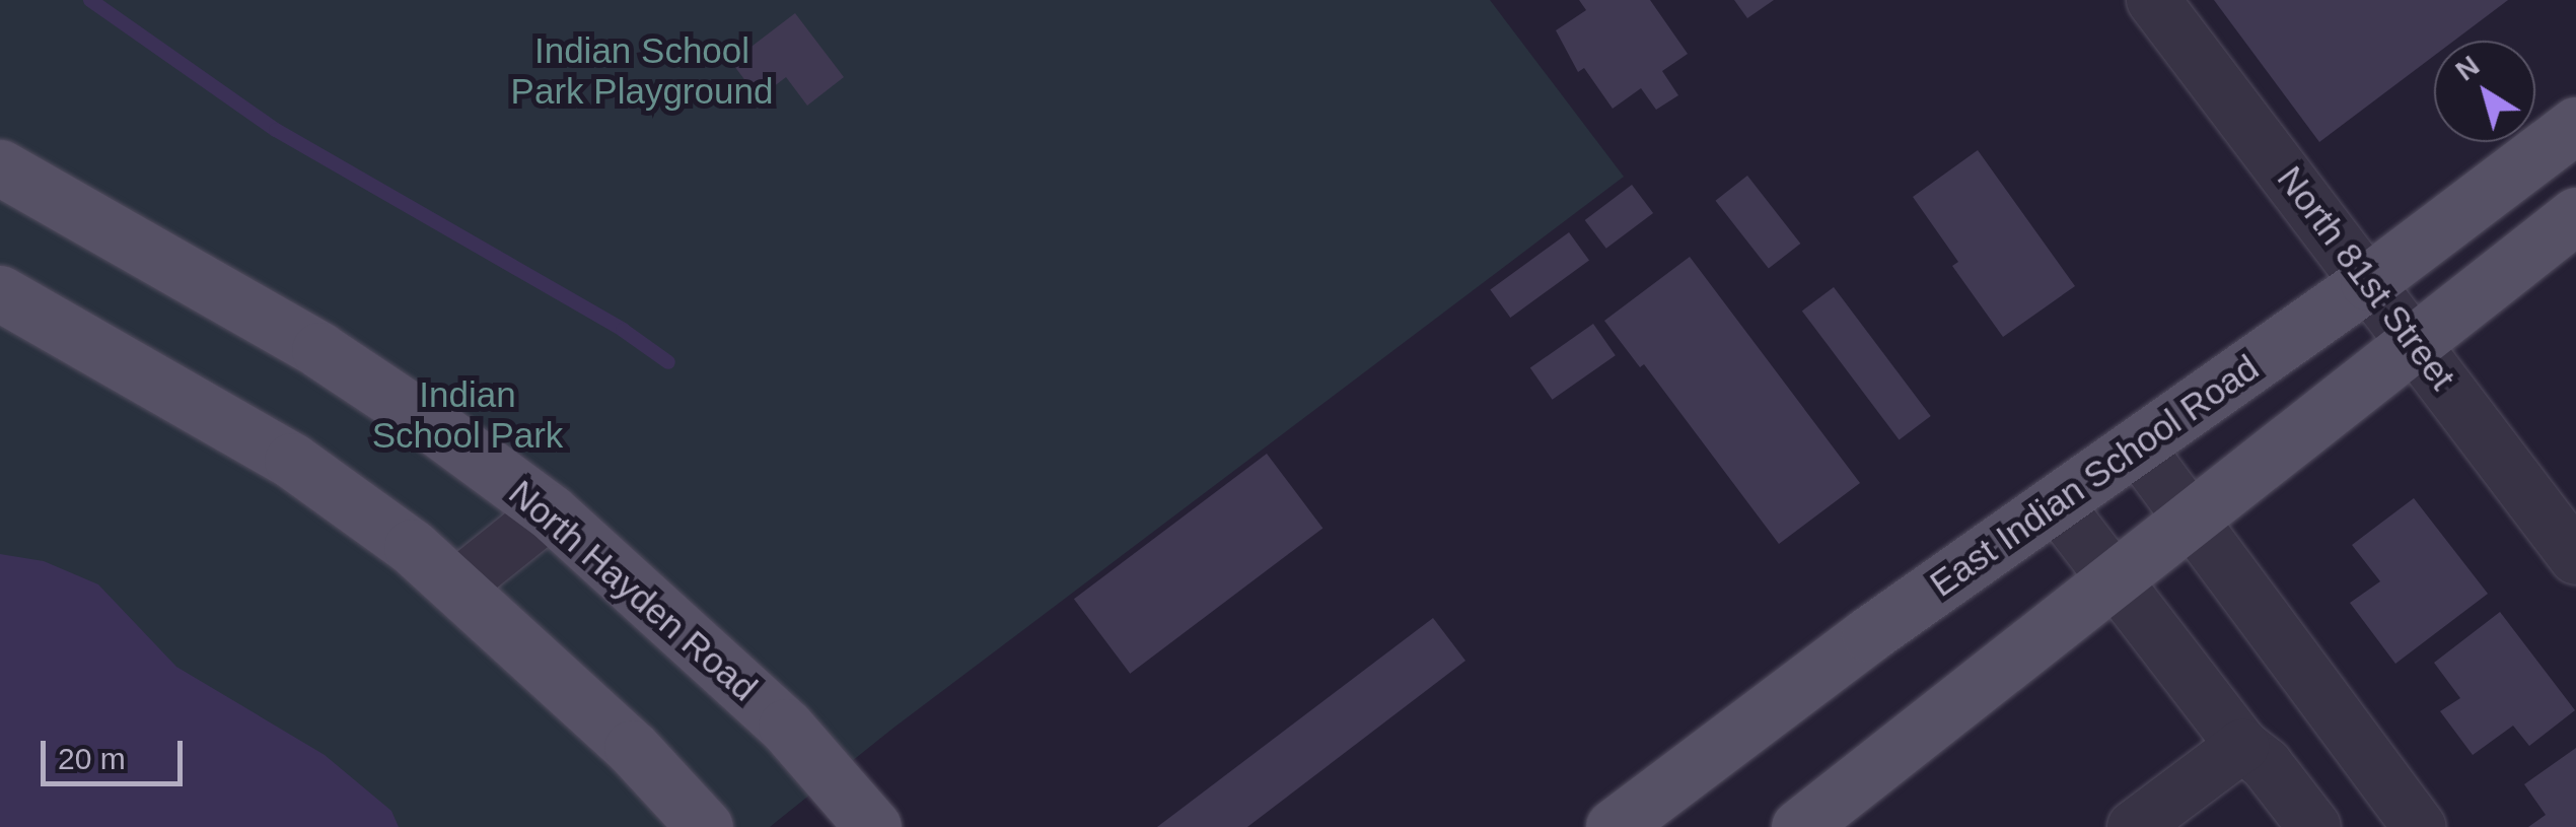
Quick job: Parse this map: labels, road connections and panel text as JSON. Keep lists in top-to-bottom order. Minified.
{"streets":{"main road":["East Indian School Road","North Hayden Road"],"street":["North 81st Street"]},"crossings":[["North 81st Street","East Indian School Road"]],"parks":["Indian School Park Playground","Indian School Park"],"scale_bar":"20 m","north":"top left"}
